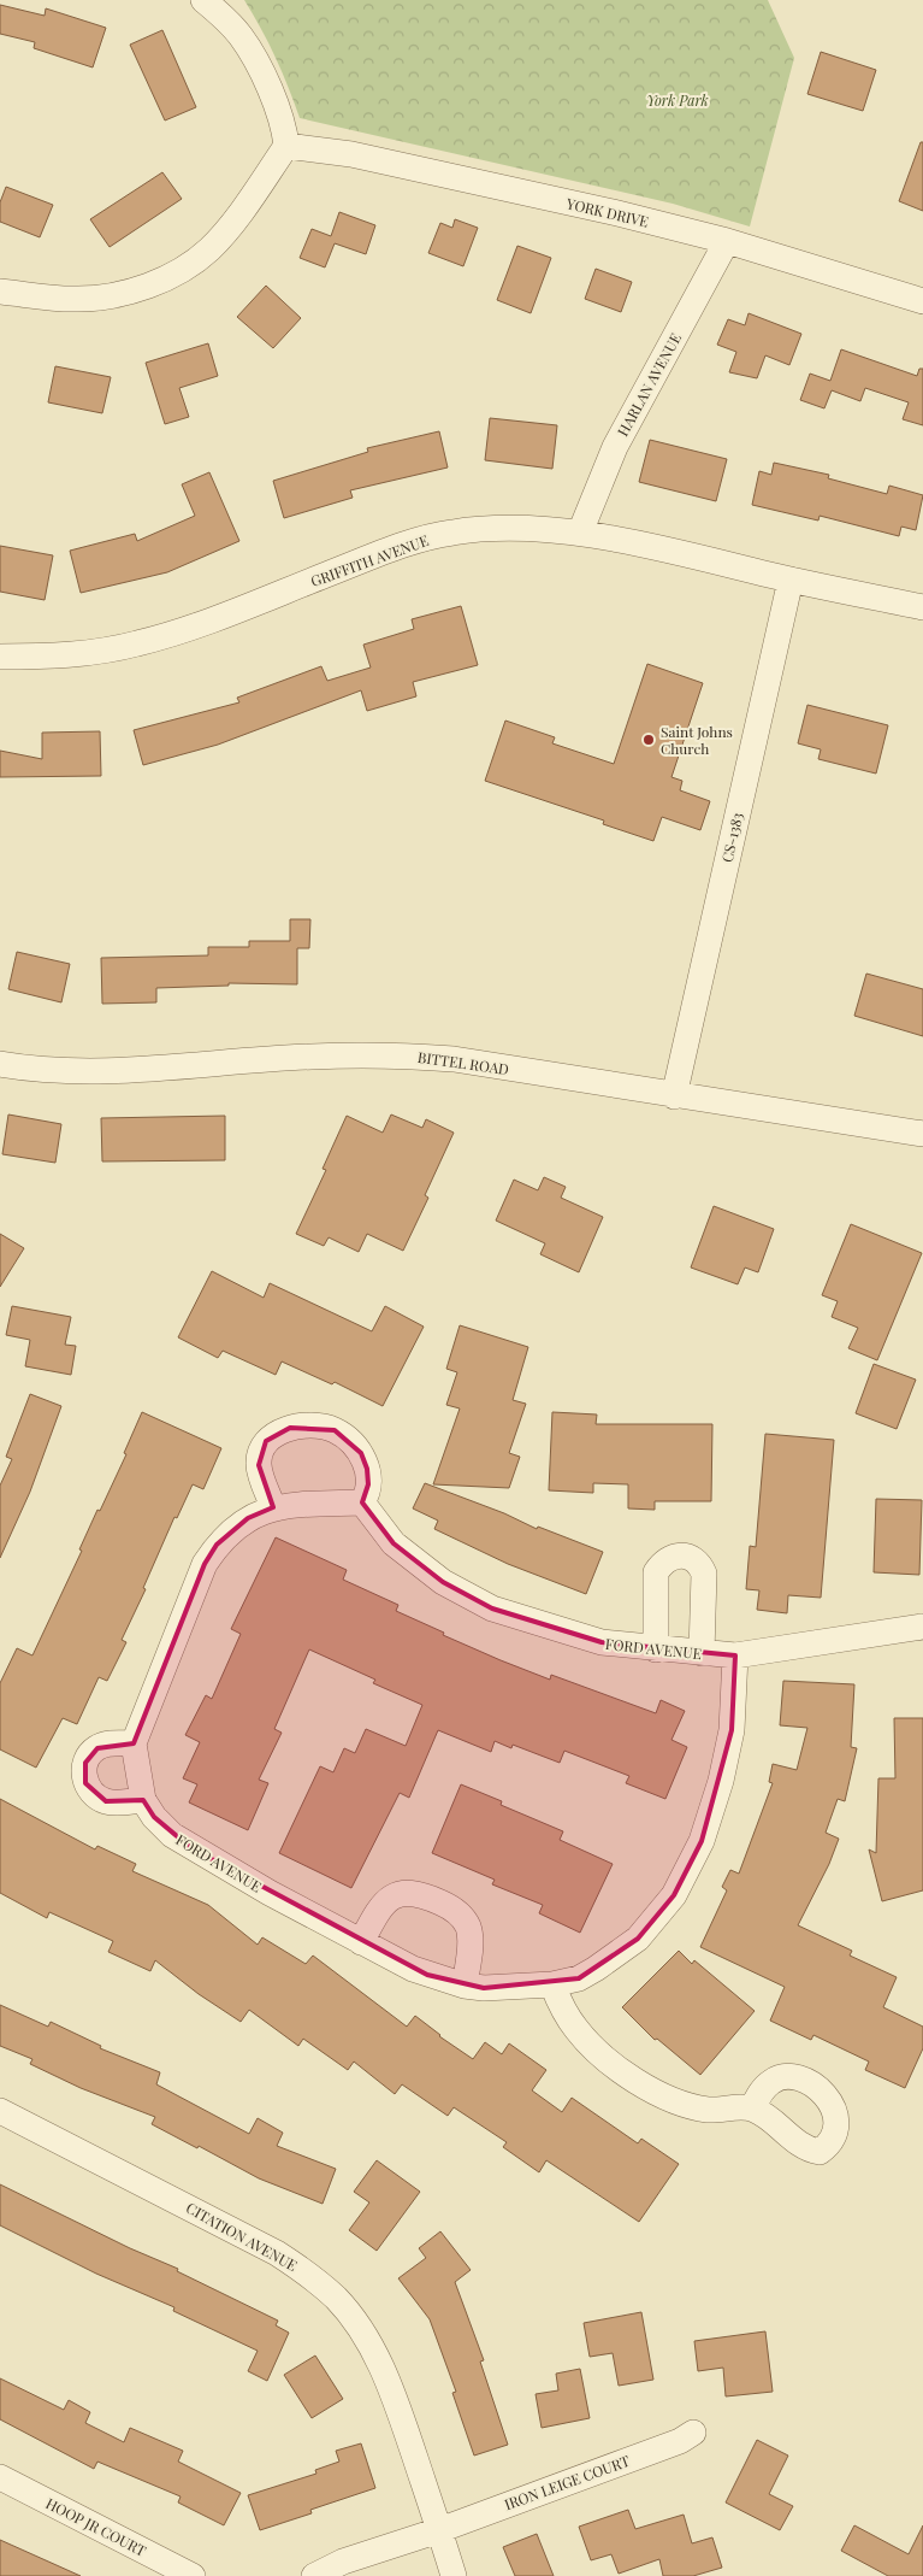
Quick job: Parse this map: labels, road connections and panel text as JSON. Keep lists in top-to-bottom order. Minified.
{"streets":{"street":["YORK DRIVE","HARLAN AVENUE","GRIFFITH AVENUE","CS-1383","BITTEL ROAD","FORD AVENUE","CITATION AVENUE","IRON LEIGE COURT","HOOP JR COURT"]},"crossings":[["YORK DRIVE","HARLAN AVENUE"],["HARLAN AVENUE","GRIFFITH AVENUE"],["GRIFFITH AVENUE","CS-1383"],["CS-1383","BITTEL ROAD"],["CITATION AVENUE","IRON LEIGE COURT"]],"parks":["York Park"],"places":["Saint Johns Church"]}
